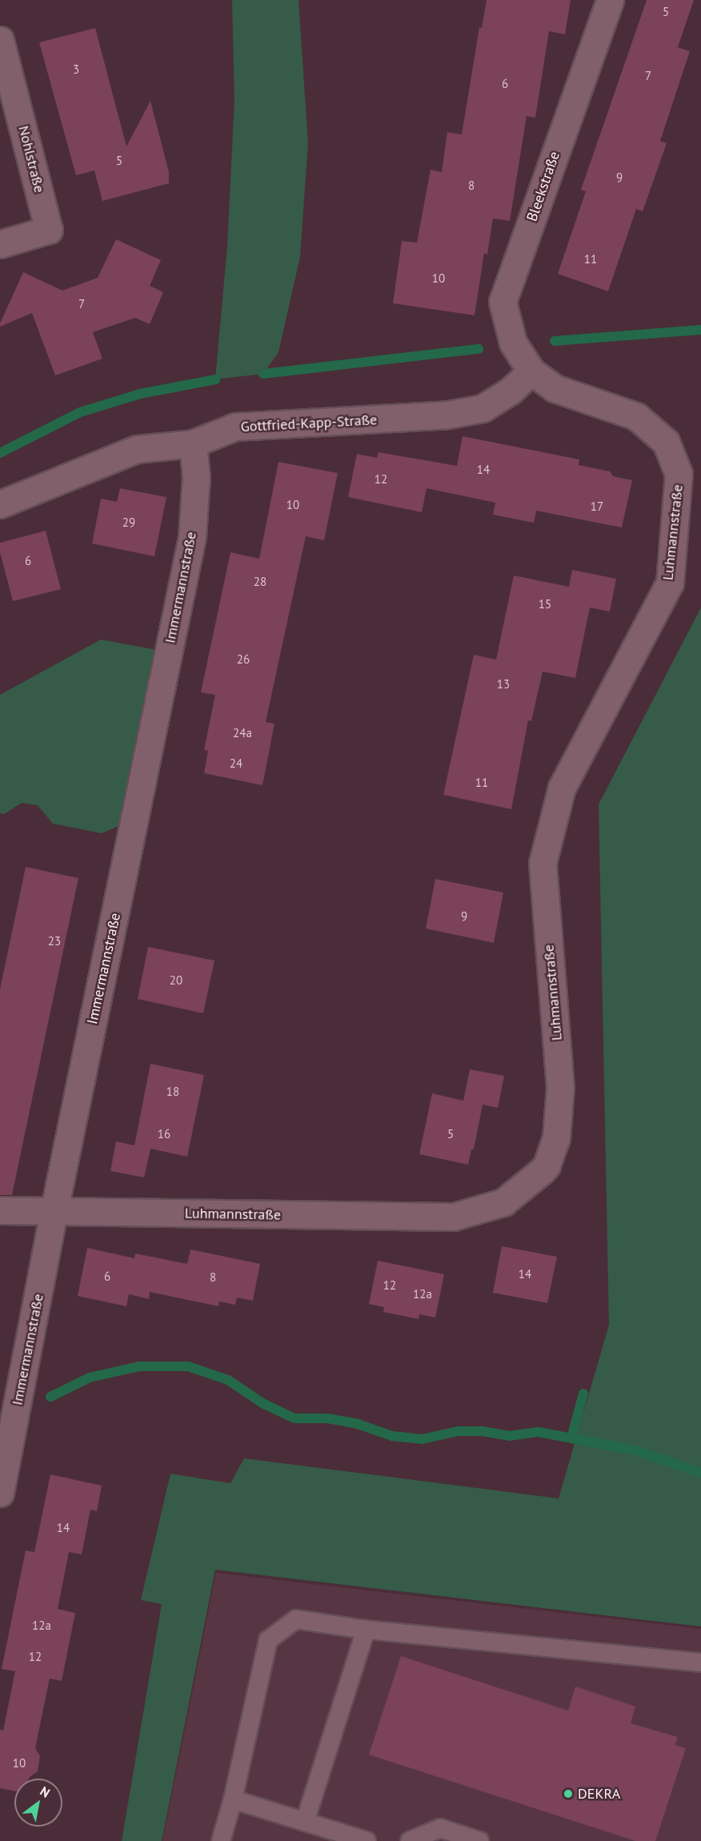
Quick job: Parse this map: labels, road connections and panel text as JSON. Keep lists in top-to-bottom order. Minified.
{"streets":{"street":["Nohlstraße","Bleekstraße","Gottfried-Kapp-Straße","Luhmannstraße","Immermannstraße"]},"crossings":[["Bleekstraße","Gottfried-Kapp-Straße"],["Bleekstraße","Luhmannstraße"],["Gottfried-Kapp-Straße","Luhmannstraße"],["Gottfried-Kapp-Straße","Immermannstraße"],["Luhmannstraße","Immermannstraße"]],"places":["DEKRA"],"house_numbers":["5","3","7","6","5","9","8","11","10","7","14","12","10","17","29","6","28","15","26","13","24a","24","11","9","23","20","18","16","5","14","6","8","12","12a","14","12a","12","10"],"north":"top right"}
